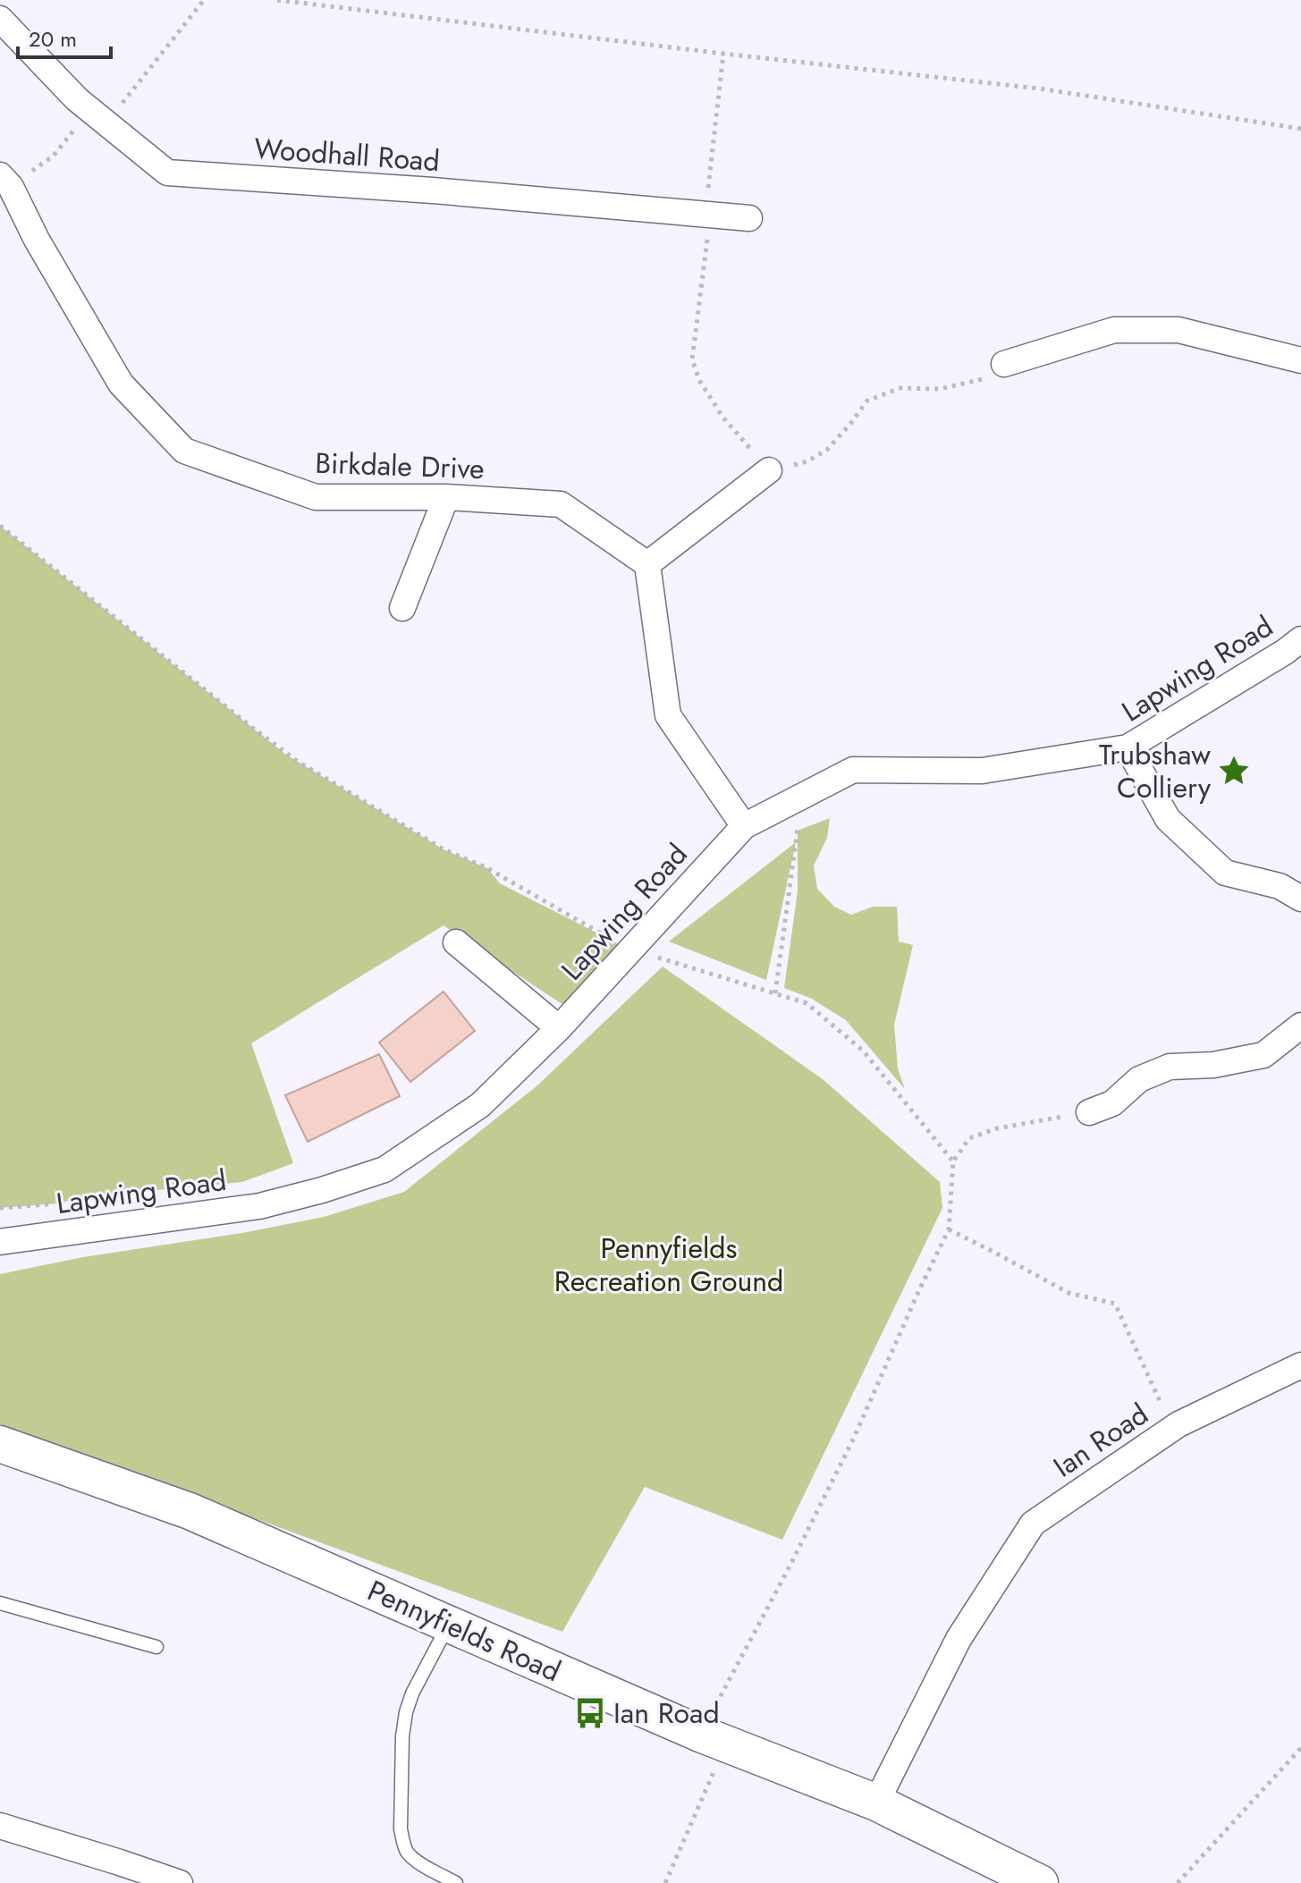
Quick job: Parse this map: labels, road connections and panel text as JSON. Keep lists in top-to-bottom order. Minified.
{"streets":{"street":["Woodhall Road","Birkdale Drive","Lapwing Road","Ian Road","Pennyfields Road"]},"crossings":[["Ian Road","Pennyfields Road"]],"parks":["Pennyfields Recreation Ground"],"places":{"place":["Trubshaw Colliery"],"bus stop":["Ian Road"]},"scale_bar":"20 m"}
